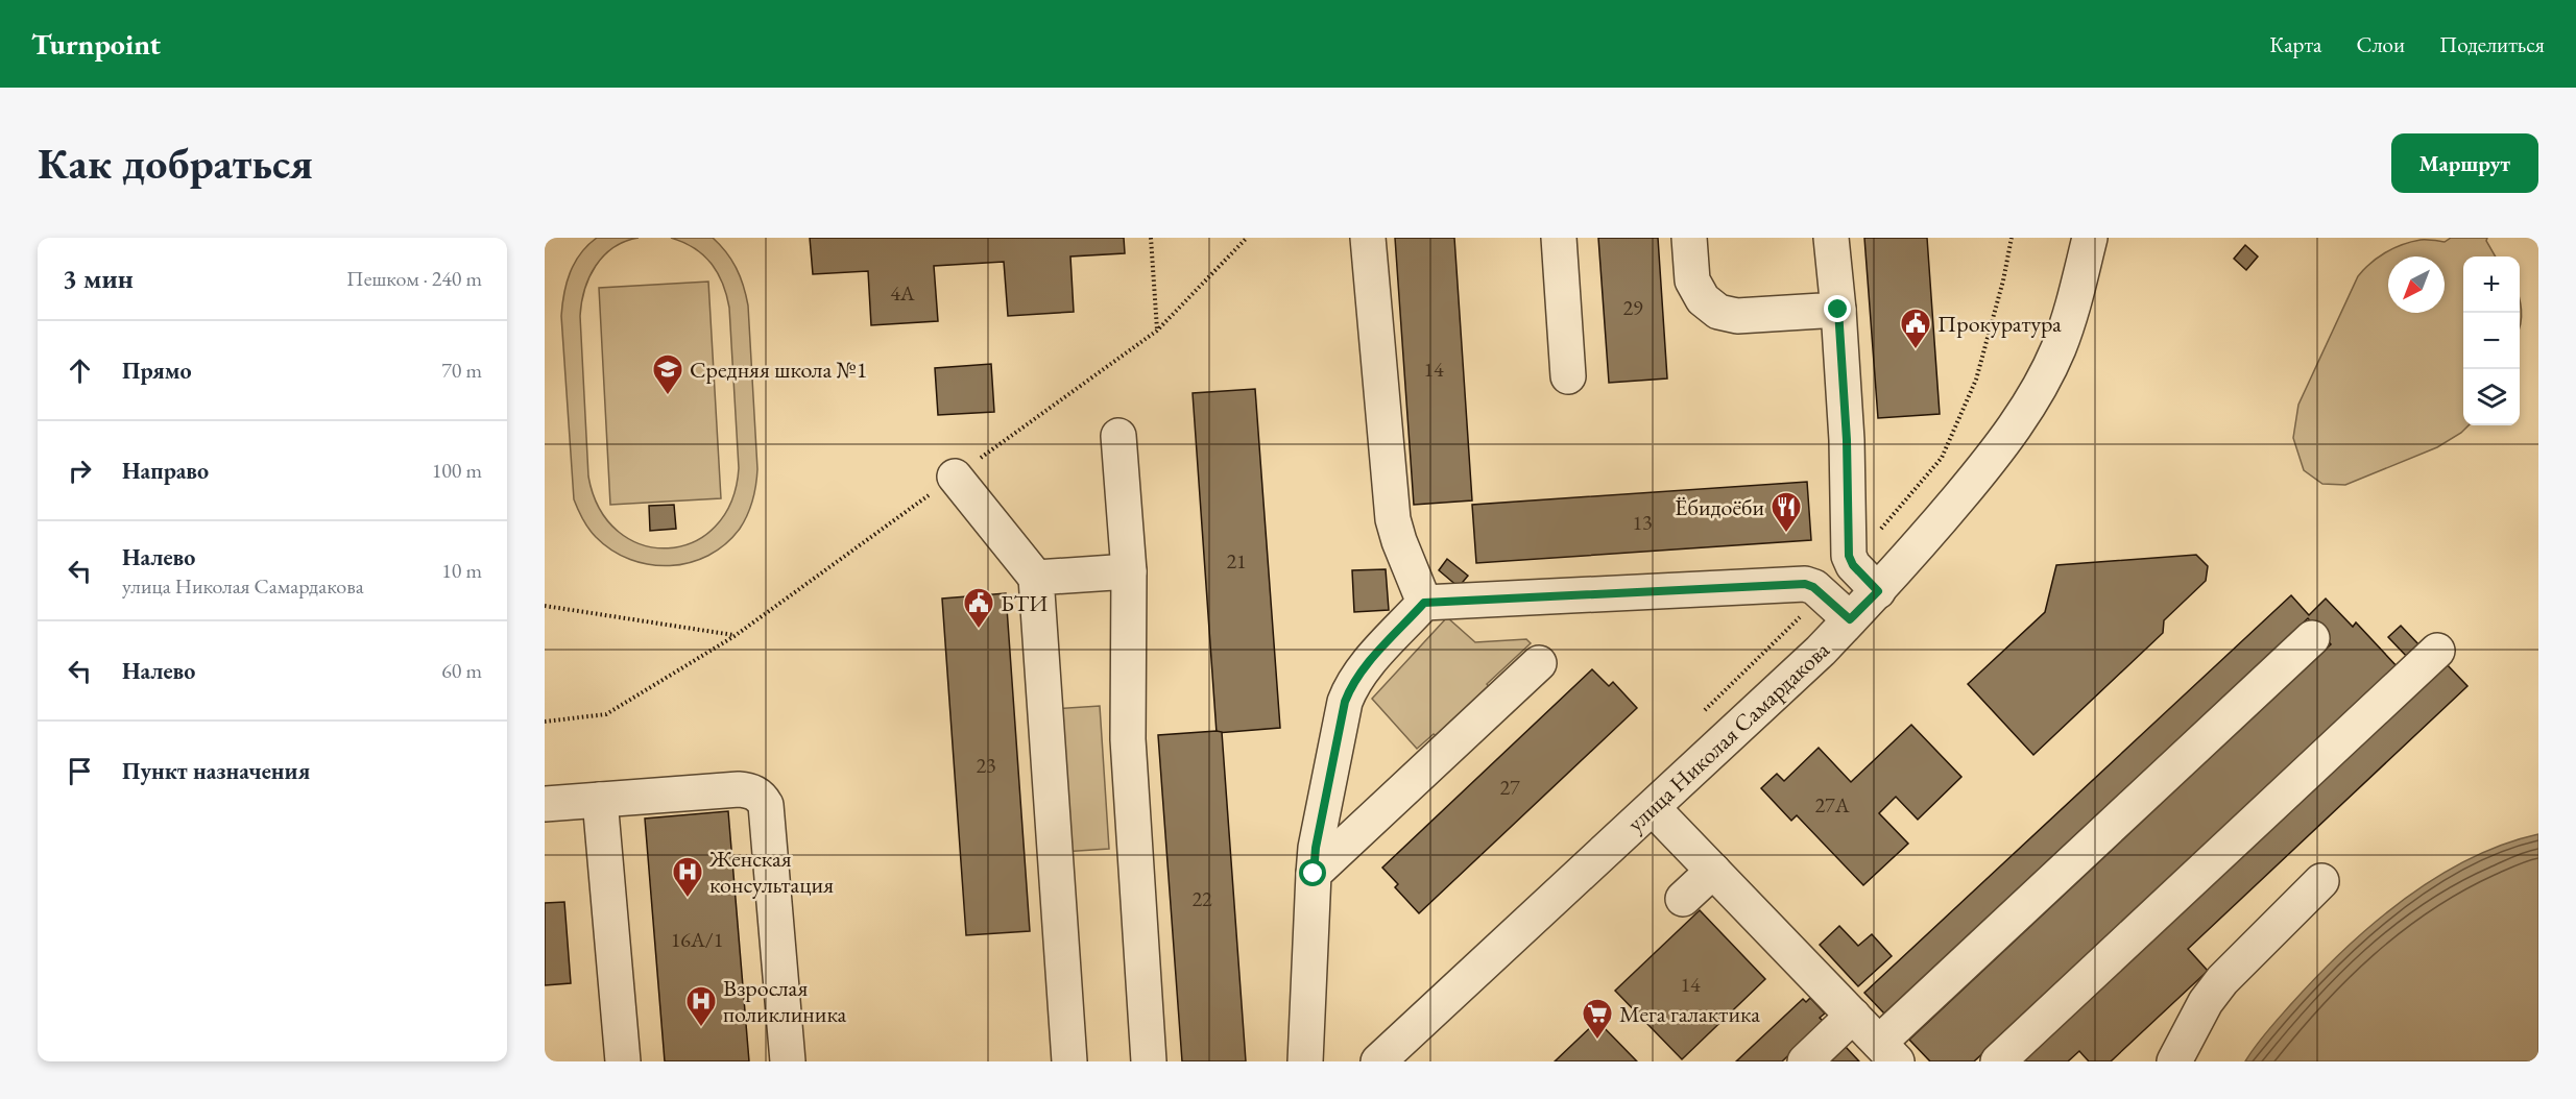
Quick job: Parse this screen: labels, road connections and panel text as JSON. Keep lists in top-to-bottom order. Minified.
{"streets":{"street":["улица Николая Самардакова"]},"places":{"public building":["Прокуратура","БТИ"],"school or university":["Средняя школа №1"],"restaurant":["Ёбидоёби"],"hospital":["Женская консультация","Взрослая поликлиника"],"supermarket":["Мега галактика"]},"house_numbers":["4А","29","14","13","21","23","27","27А","22","16А/1","14"],"north":"bottom left","page":{"header":"Turnpoint","nav":["Карта","Слои","Поделиться"],"buttons":"Маршрут","title":"Как добраться","heading":["3 мин","Пешком · 240 m"],"map_buttons":["+","−"],"list":[["Прямо","70 m"],["Направо","100 m"],["Налево","улица Николая Самардакова","10 m"],["Налево","60 m"],"Пункт назначения"]}}
